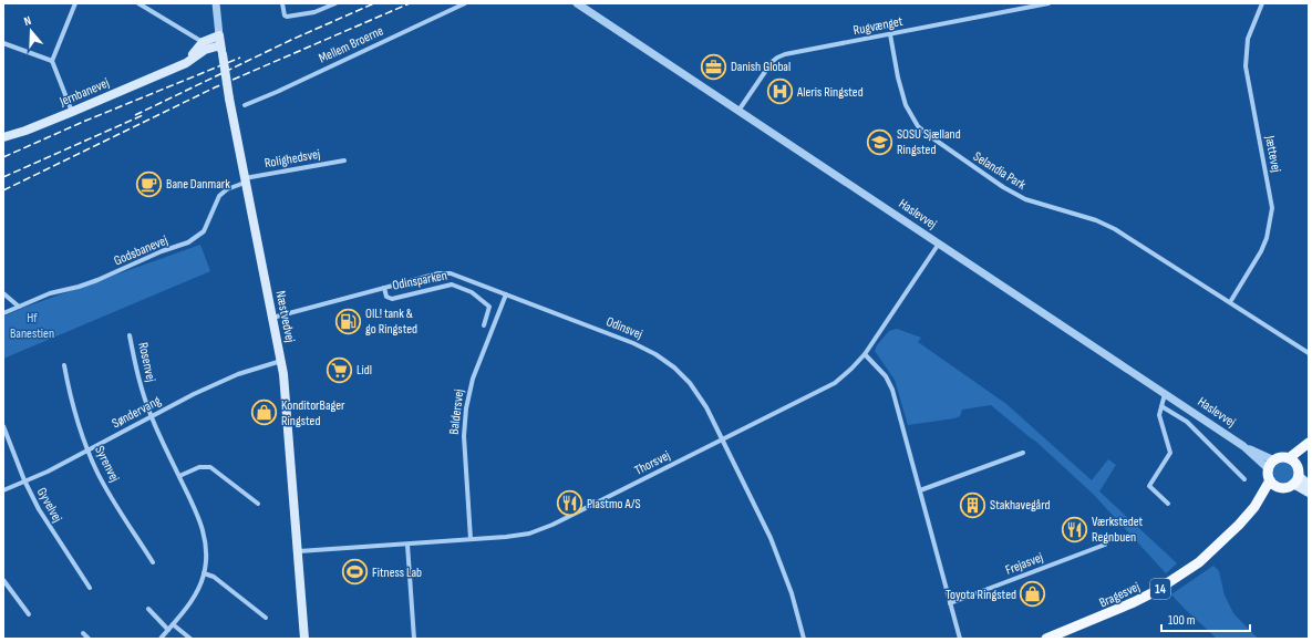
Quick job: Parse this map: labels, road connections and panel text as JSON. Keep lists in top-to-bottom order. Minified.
{"streets":{"main road":["Jernbanevej","Næstvedvej","14","Bragesvej"],"street":["Rugvænget","Mellem Broerne","Jættevej","Rolighedsvej","Selandia Park","Haslevvej","Godsbanevej","Odinsparken","Odinsvej","Rosenvej","Søndervang","Baldersvej","Thorsvej","Syrenvej","Gyvelvej","Frejasvej"]},"crossings":[["Rugvænget","Selandia Park"],["Rugvænget","Haslevvej"],["Jernbanevej","Næstvedvej"],["Jættevej","Selandia Park"],["Rolighedsvej","Godsbanevej"],["Rolighedsvej","Næstvedvej"],["Haslevvej","Thorsvej"],["Haslevvej","Bragesvej"],["Godsbanevej","Næstvedvej"],["Odinsparken","Odinsvej"],["Næstvedvej","Odinsvej"],["Næstvedvej","Søndervang"],["Næstvedvej","Thorsvej"],["Odinsvej","Baldersvej"],["Odinsvej","Thorsvej"],["Rosenvej","Søndervang"],["Søndervang","Syrenvej"],["Søndervang","Gyvelvej"],["Baldersvej","Thorsvej"]],"parks":["Hf Banestien"],"places":{"office":["Danish Global"],"hospital":["Aleris Ringsted"],"school or university":["SOSU Sjælland Ringsted"],"cafe":["Bane Danmark"],"fuel station":["OIL! tank & go Ringsted"],"supermarket":["Lidl"],"shop":["KonditorBager Ringsted","Toyota Ringsted"],"restaurant":["Plastmo A/S","Værkstedet Regnbuen"],"building":["Stakhavegård"],"sports":["Fitness Lab"]},"scale_bar":"100 m","north":"top"}
